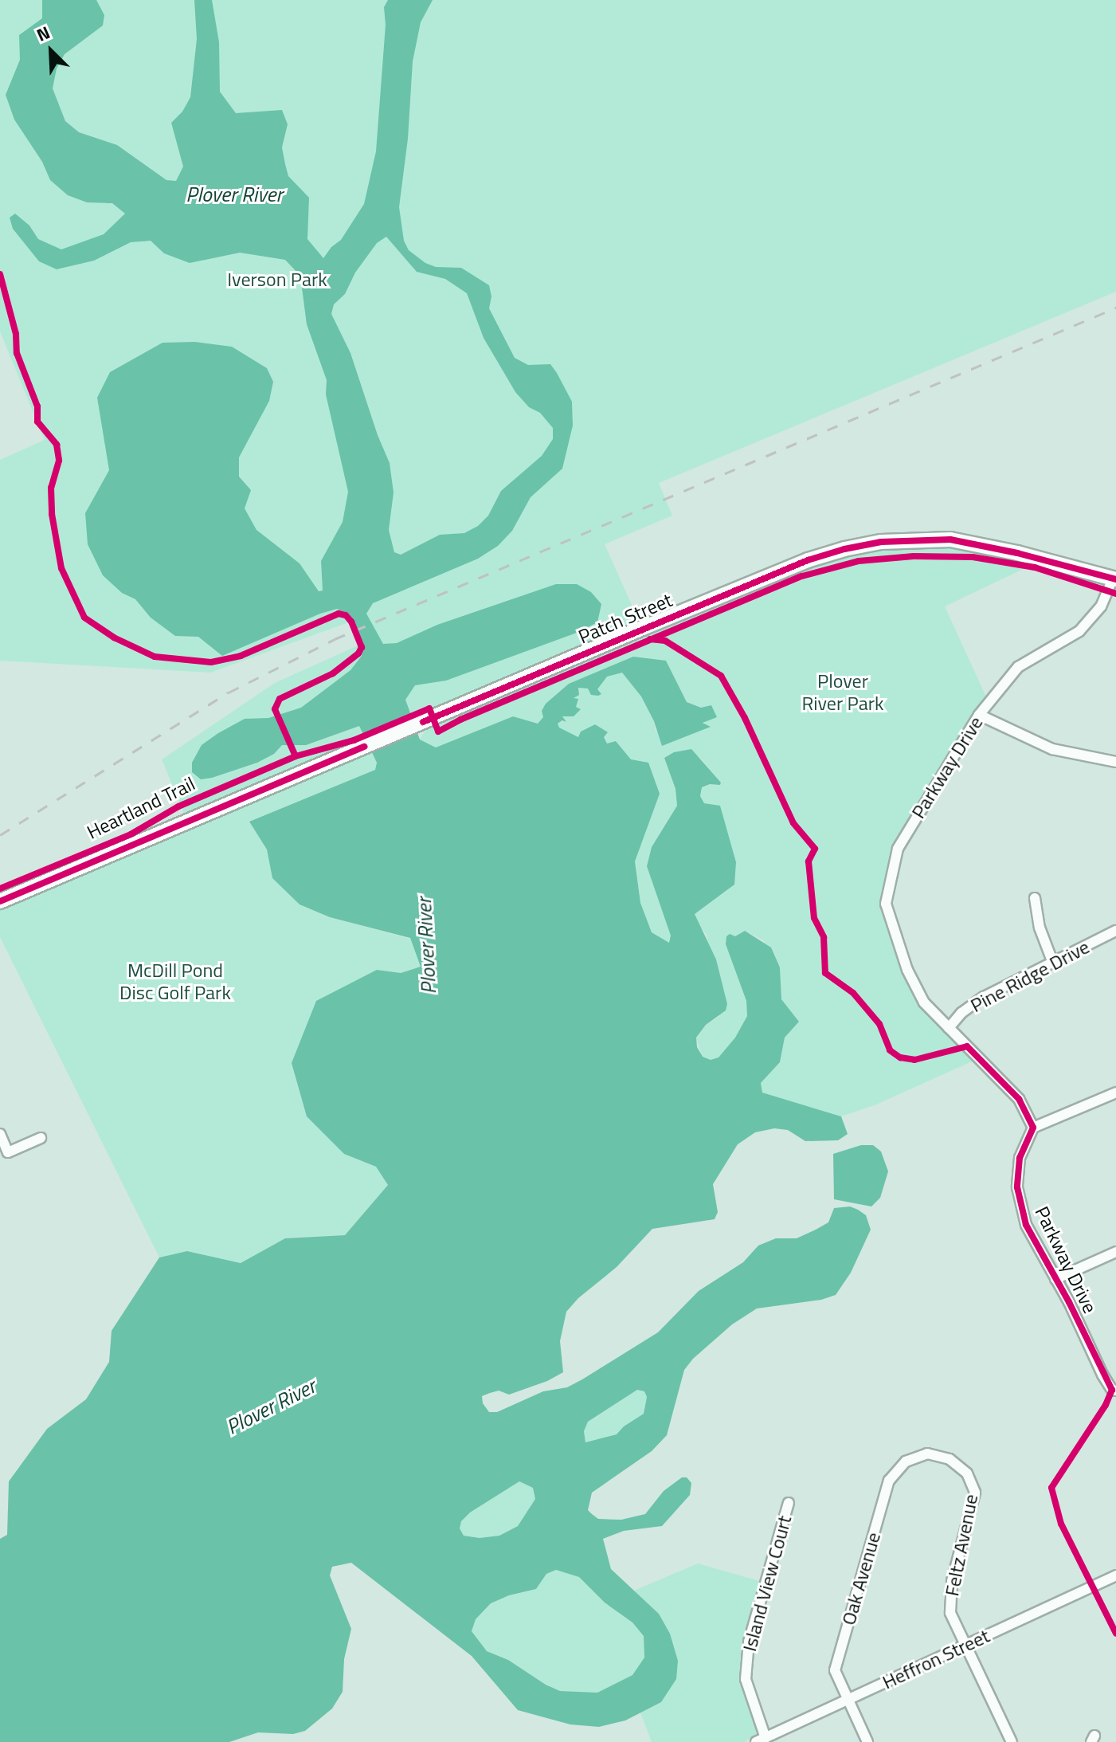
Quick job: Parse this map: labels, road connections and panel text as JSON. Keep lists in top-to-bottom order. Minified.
{"streets":{"street":["Patch Street","Parkway Drive","Pine Ridge Drive","Feltz Avenue","Oak Avenue","Island View Court","Heffron Street"],"cycle path":["Heartland Trail"]},"crossings":[["Patch Street","Parkway Drive"],["Parkway Drive","Pine Ridge Drive"],["Feltz Avenue","Oak Avenue"],["Feltz Avenue","Heffron Street"],["Oak Avenue","Heffron Street"],["Island View Court","Heffron Street"]],"water":["Plover River"],"parks":["Iverson Park","Plover River Park","McDill Pond Disc Golf Park"],"north":"top left"}
